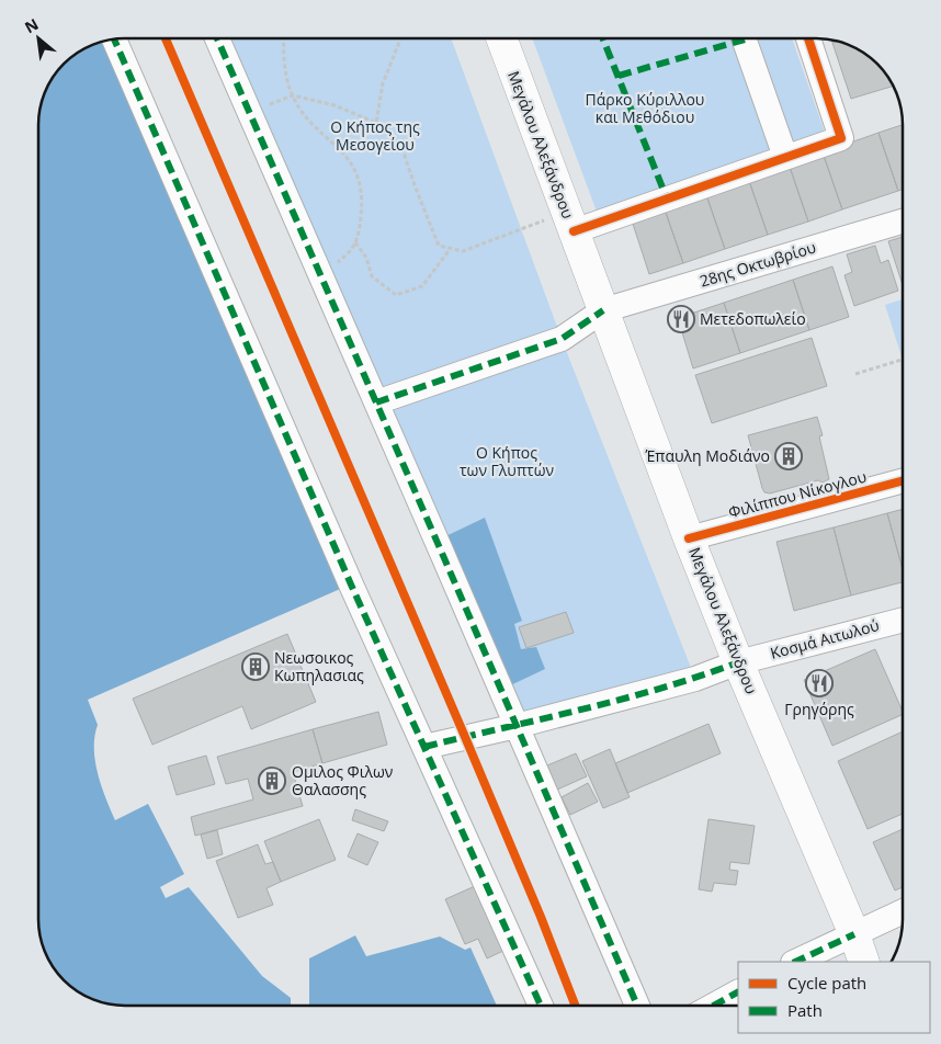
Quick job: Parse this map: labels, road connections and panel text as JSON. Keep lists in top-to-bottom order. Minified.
{"streets":{"main road":["Μεγάλου Αλεξάνδρου"],"street":["28ης Οκτωβρίου","Φιλίππου Νίκογλου","Κοσμά Αιτωλού"]},"crossings":[["Μεγάλου Αλεξάνδρου","28ης Οκτωβρίου"],["Μεγάλου Αλεξάνδρου","Φιλίππου Νίκογλου"],["Μεγάλου Αλεξάνδρου","Κοσμά Αιτωλού"]],"parks":["Πάρκο Κύριλλου και Μεθόδιου","Ο Κήπος της Μεσογείου","Ο Κήπος των Γλυπτών"],"places":{"restaurant":["Μετεδοπωλείο","Γρηγόρης"],"building":["Έπαυλη Μοδιάνο","Νεωσοικος Κωπηλασιας","Ομιλος Φιλων Θαλασσης"]},"legend":["Cycle path","Path"],"north":"top left"}
